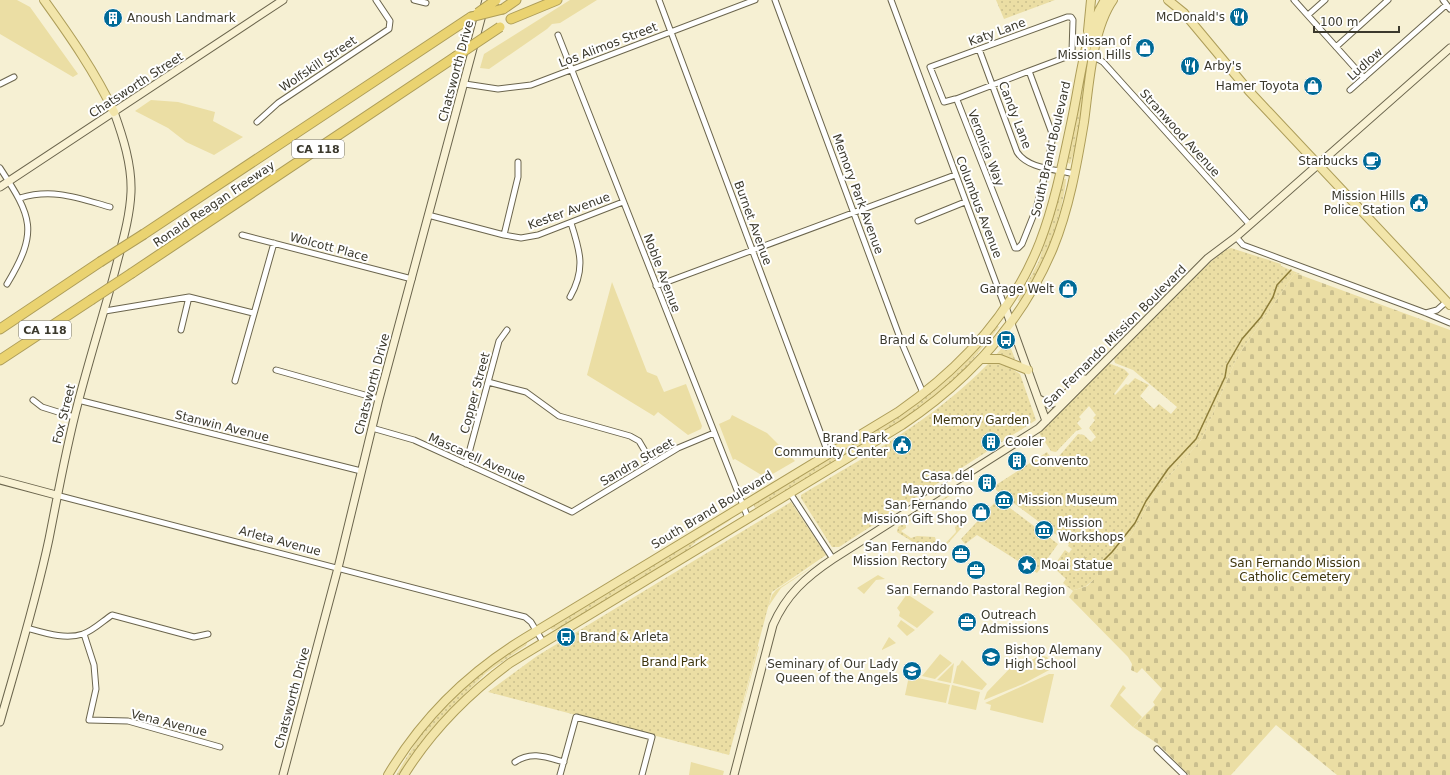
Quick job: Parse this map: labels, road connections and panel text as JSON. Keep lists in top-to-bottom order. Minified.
{"streets":{"highway":["CA 118","Ronald Reagan Freeway"],"main road":["Chatsworth Drive","Chatsworth Street","South Brand Boulevard","Columbus Avenue","San Fernando Mission Boulevard","Fox Street","Arleta Avenue"],"street":["Katy Lane","Los Alimos Street","Wolfskill Street","Ludlow","Candy Lane","Stranwood Avenue","Veronica Way","Memory Park Avenue","Kester Avenue","Burnet Avenue","Wolcott Place","Noble Avenue","Copper Street","Stanwin Avenue","Mascarell Avenue","Sandra Street","Vena Avenue"]},"crossings":[["Katy Lane","Candy Lane"],["Katy Lane","Veronica Way"],["Los Alimos Street","Chatsworth Drive"],["Los Alimos Street","Burnet Avenue"],["Los Alimos Street","Noble Avenue"],["Chatsworth Drive","Kester Avenue"],["Chatsworth Drive","Wolcott Place"],["Chatsworth Drive","Stanwin Avenue"],["Chatsworth Drive","Mascarell Avenue"],["Chatsworth Drive","Arleta Avenue"],["Chatsworth Street","Fox Street"],["Candy Lane","Veronica Way"],["Candy Lane","South Brand Boulevard"],["Stranwood Avenue","South Brand Boulevard"],["Stranwood Avenue","San Fernando Mission Boulevard"],["CA 118","Ronald Reagan Freeway"],["South Brand Boulevard","Memory Park Avenue"],["South Brand Boulevard","Columbus Avenue"],["South Brand Boulevard","Burnet Avenue"],["South Brand Boulevard","Noble Avenue"],["South Brand Boulevard","Arleta Avenue"],["Columbus Avenue","San Fernando Mission Boulevard"],["Kester Avenue","Noble Avenue"],["Noble Avenue","Sandra Street"],["Copper Street","Mascarell Avenue"],["Fox Street","Stanwin Avenue"],["Fox Street","Arleta Avenue"],["Mascarell Avenue","Sandra Street"]],"parks":["Memory Garden","San Fernando Mission Catholic Cemetery","Brand Park"],"places":{"restaurant":["McDonald's","Arby's"],"building":["Anoush Landmark","Cooler","Convento","Casa del Mayordomo"],"shop":["Nissan of Mission Hills","Hamer Toyota","Garage Welt","San Fernando Mission Gift Shop"],"cafe":["Starbucks"],"public building":["Mission Hills Police Station","Brand Park Community Center"],"bus stop":["Brand & Columbus","Brand & Arleta"],"museum":["Mission Museum","Mission Workshops"],"office":["San Fernando Mission Rectory","San Fernando Pastoral Region","Outreach Admissions"],"place":["Moai Statue"],"school or university":["Bishop Alemany High School","Seminary of Our Lady Queen of the Angels"]},"scale_bar":"100 m"}
